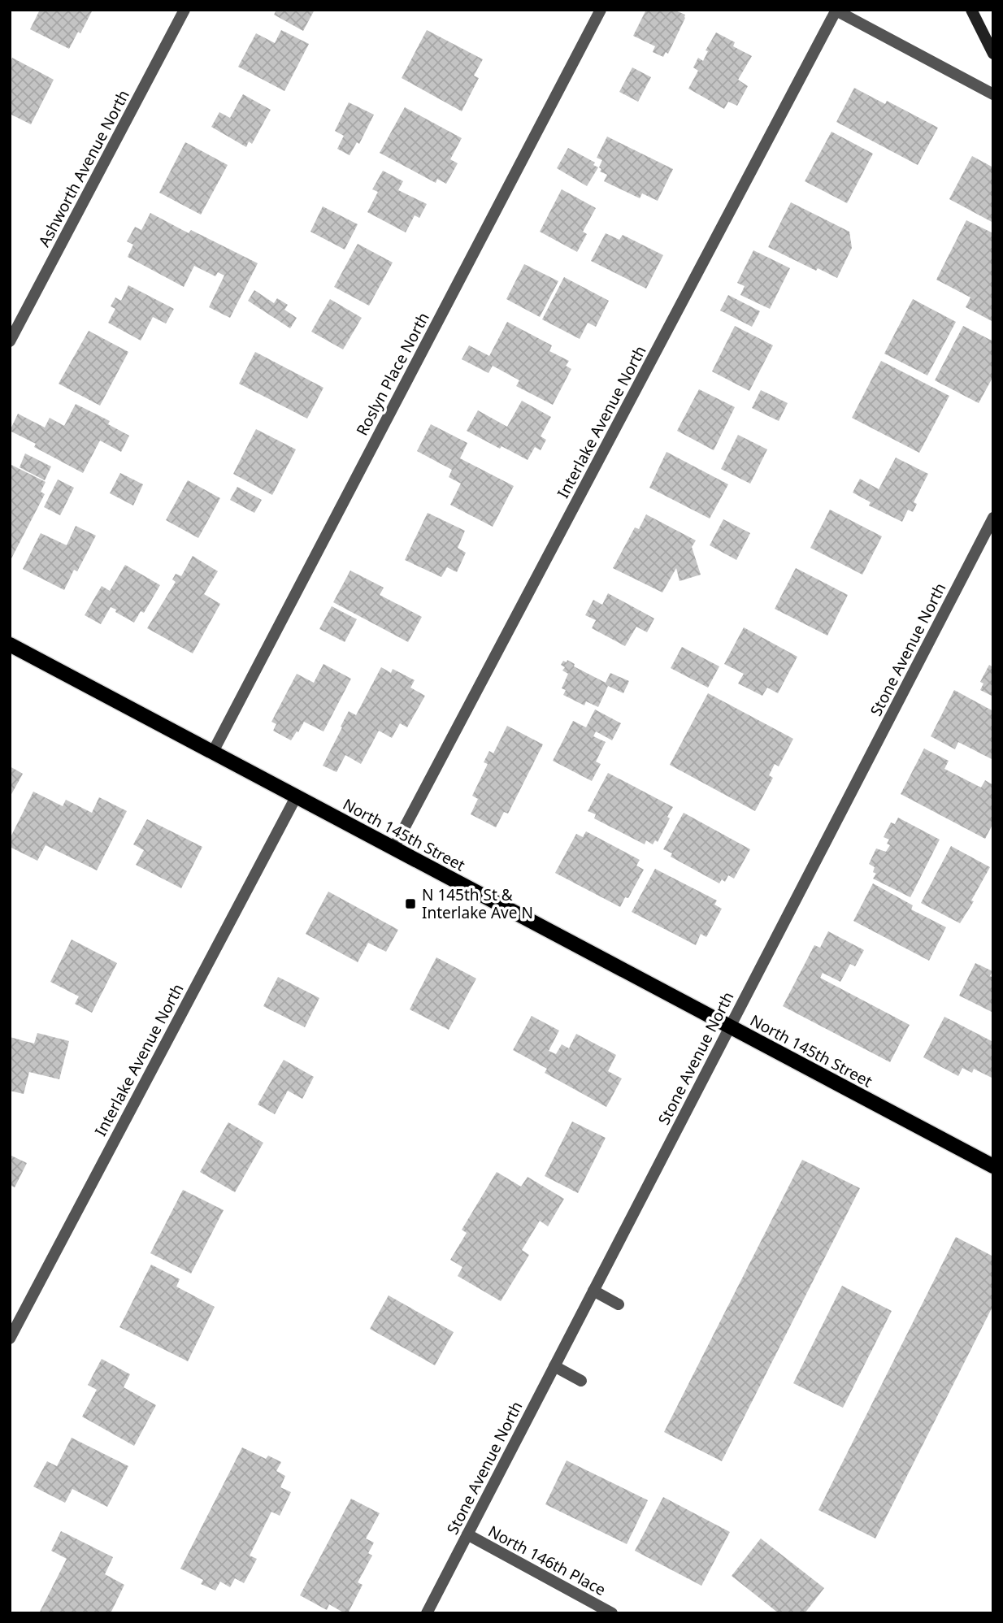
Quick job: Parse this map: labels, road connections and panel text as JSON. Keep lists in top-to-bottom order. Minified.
{"streets":{"main road":["North 145th Street"],"street":["Ashworth Avenue North","Roslyn Place North","Interlake Avenue North","Stone Avenue North","North 146th Place"]},"crossings":[["Roslyn Place North","North 145th Street"],["Interlake Avenue North","North 145th Street"],["Stone Avenue North","North 145th Street"],["Stone Avenue North","North 146th Place"]],"places":{"transit":["N 145th St & Interlake Ave N"]}}
